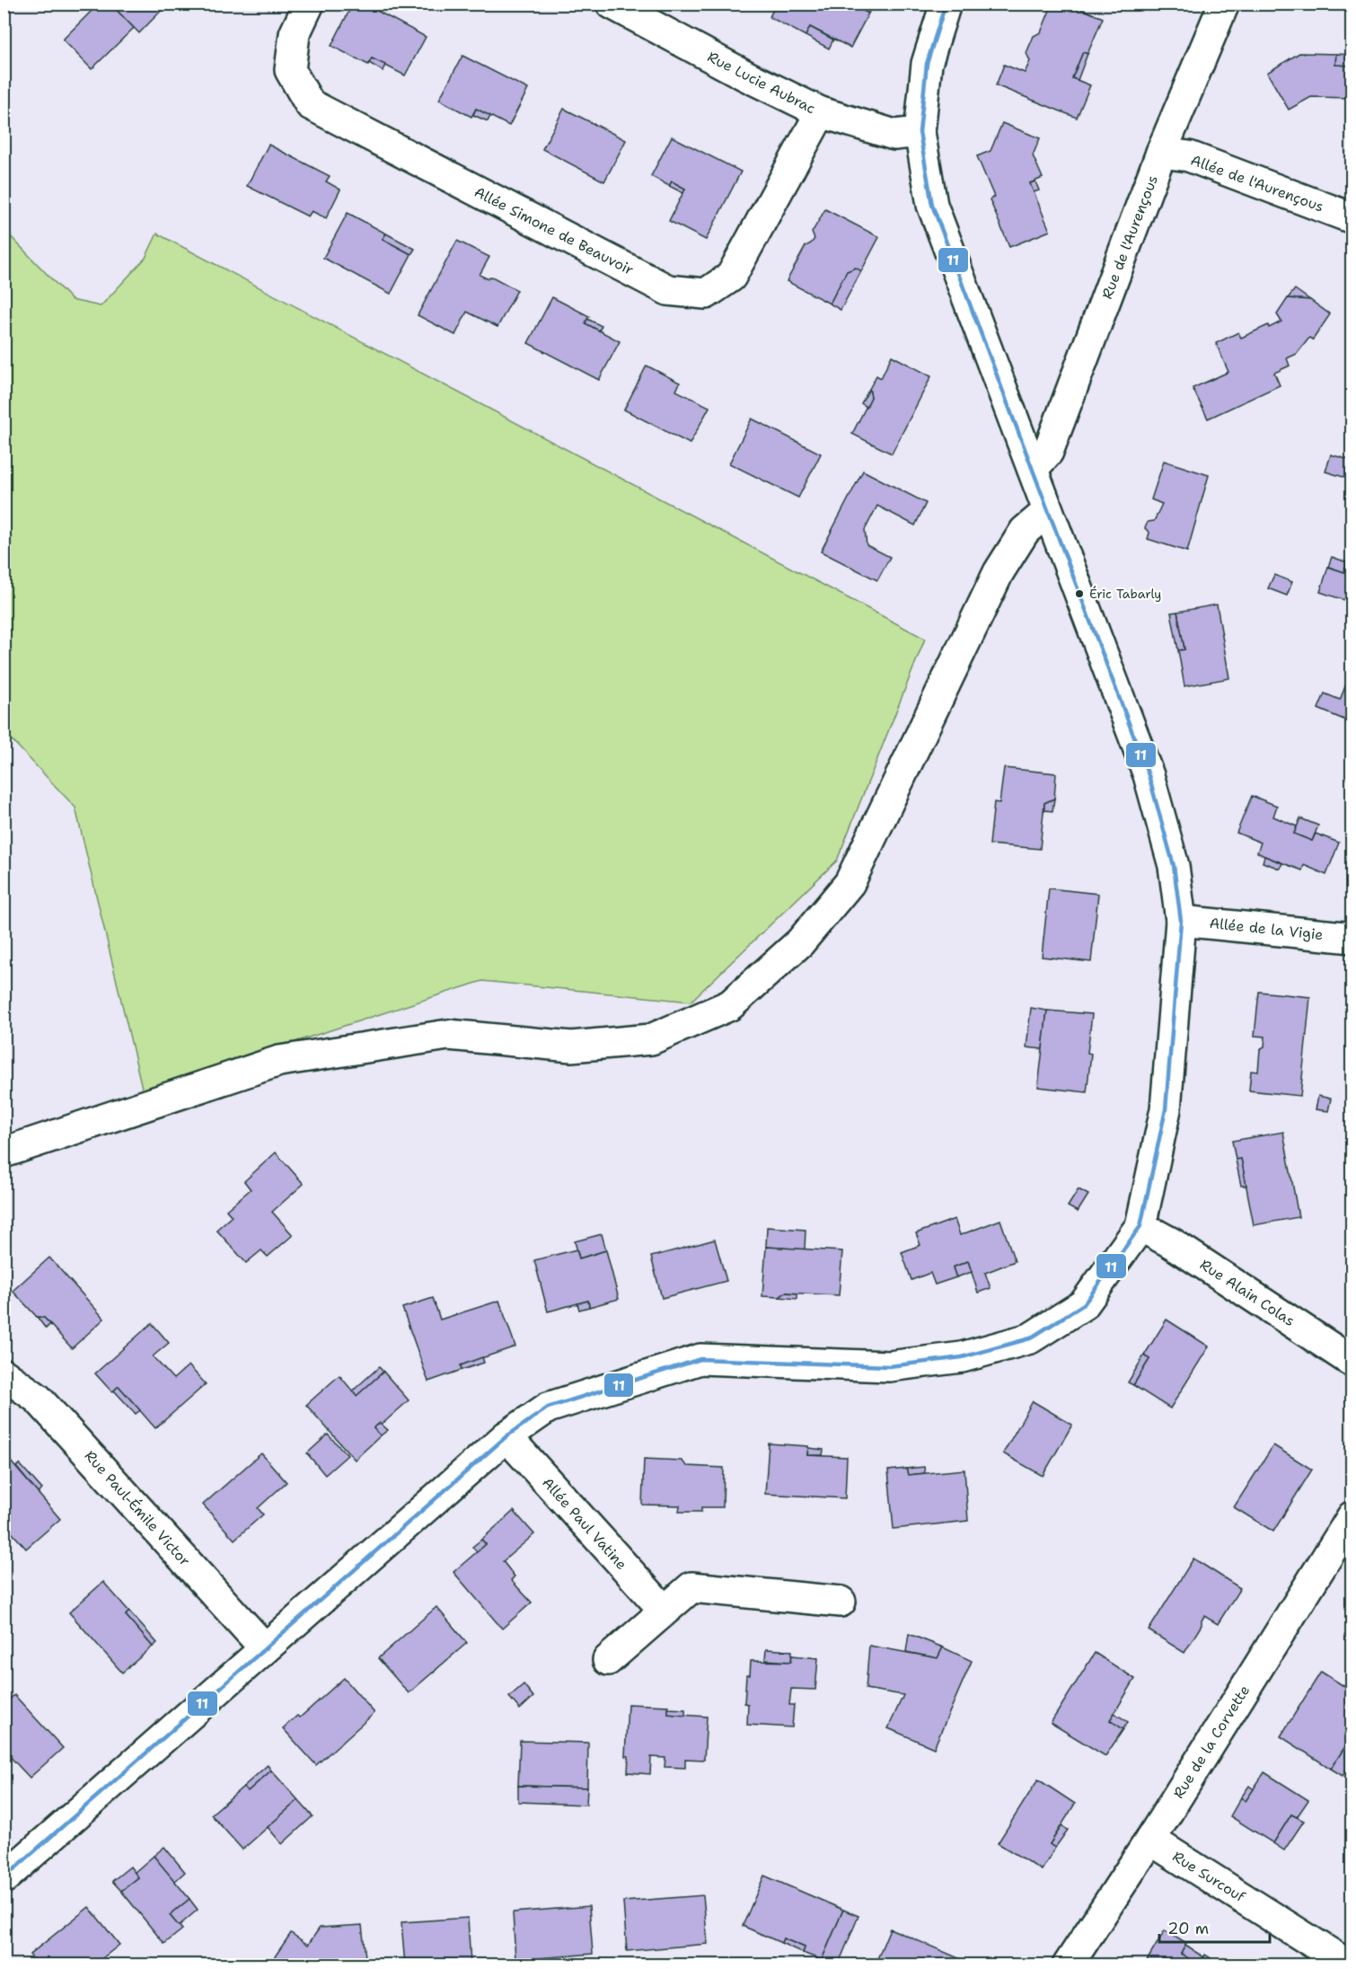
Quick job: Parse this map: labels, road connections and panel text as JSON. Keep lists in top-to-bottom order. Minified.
{"streets":{"street":["Rue Lucie Aubrac","Allée de l'Aurençous","Allée Simone de Beauvoir","Rue de l'Aurençous","Allée de la Vigie","Rue Alain Colas","Rue Paul-Émile Victor","Allée Paul Vatine","Rue de la Corvette","Rue Surcouf"]},"crossings":[["Rue Lucie Aubrac","Allée Simone de Beauvoir"],["Allée de l'Aurençous","Rue de l'Aurençous"],["Rue de la Corvette","Rue Surcouf"]],"places":["Éric Tabarly"],"lines":["transit line 11"],"scale_bar":"20 m"}
